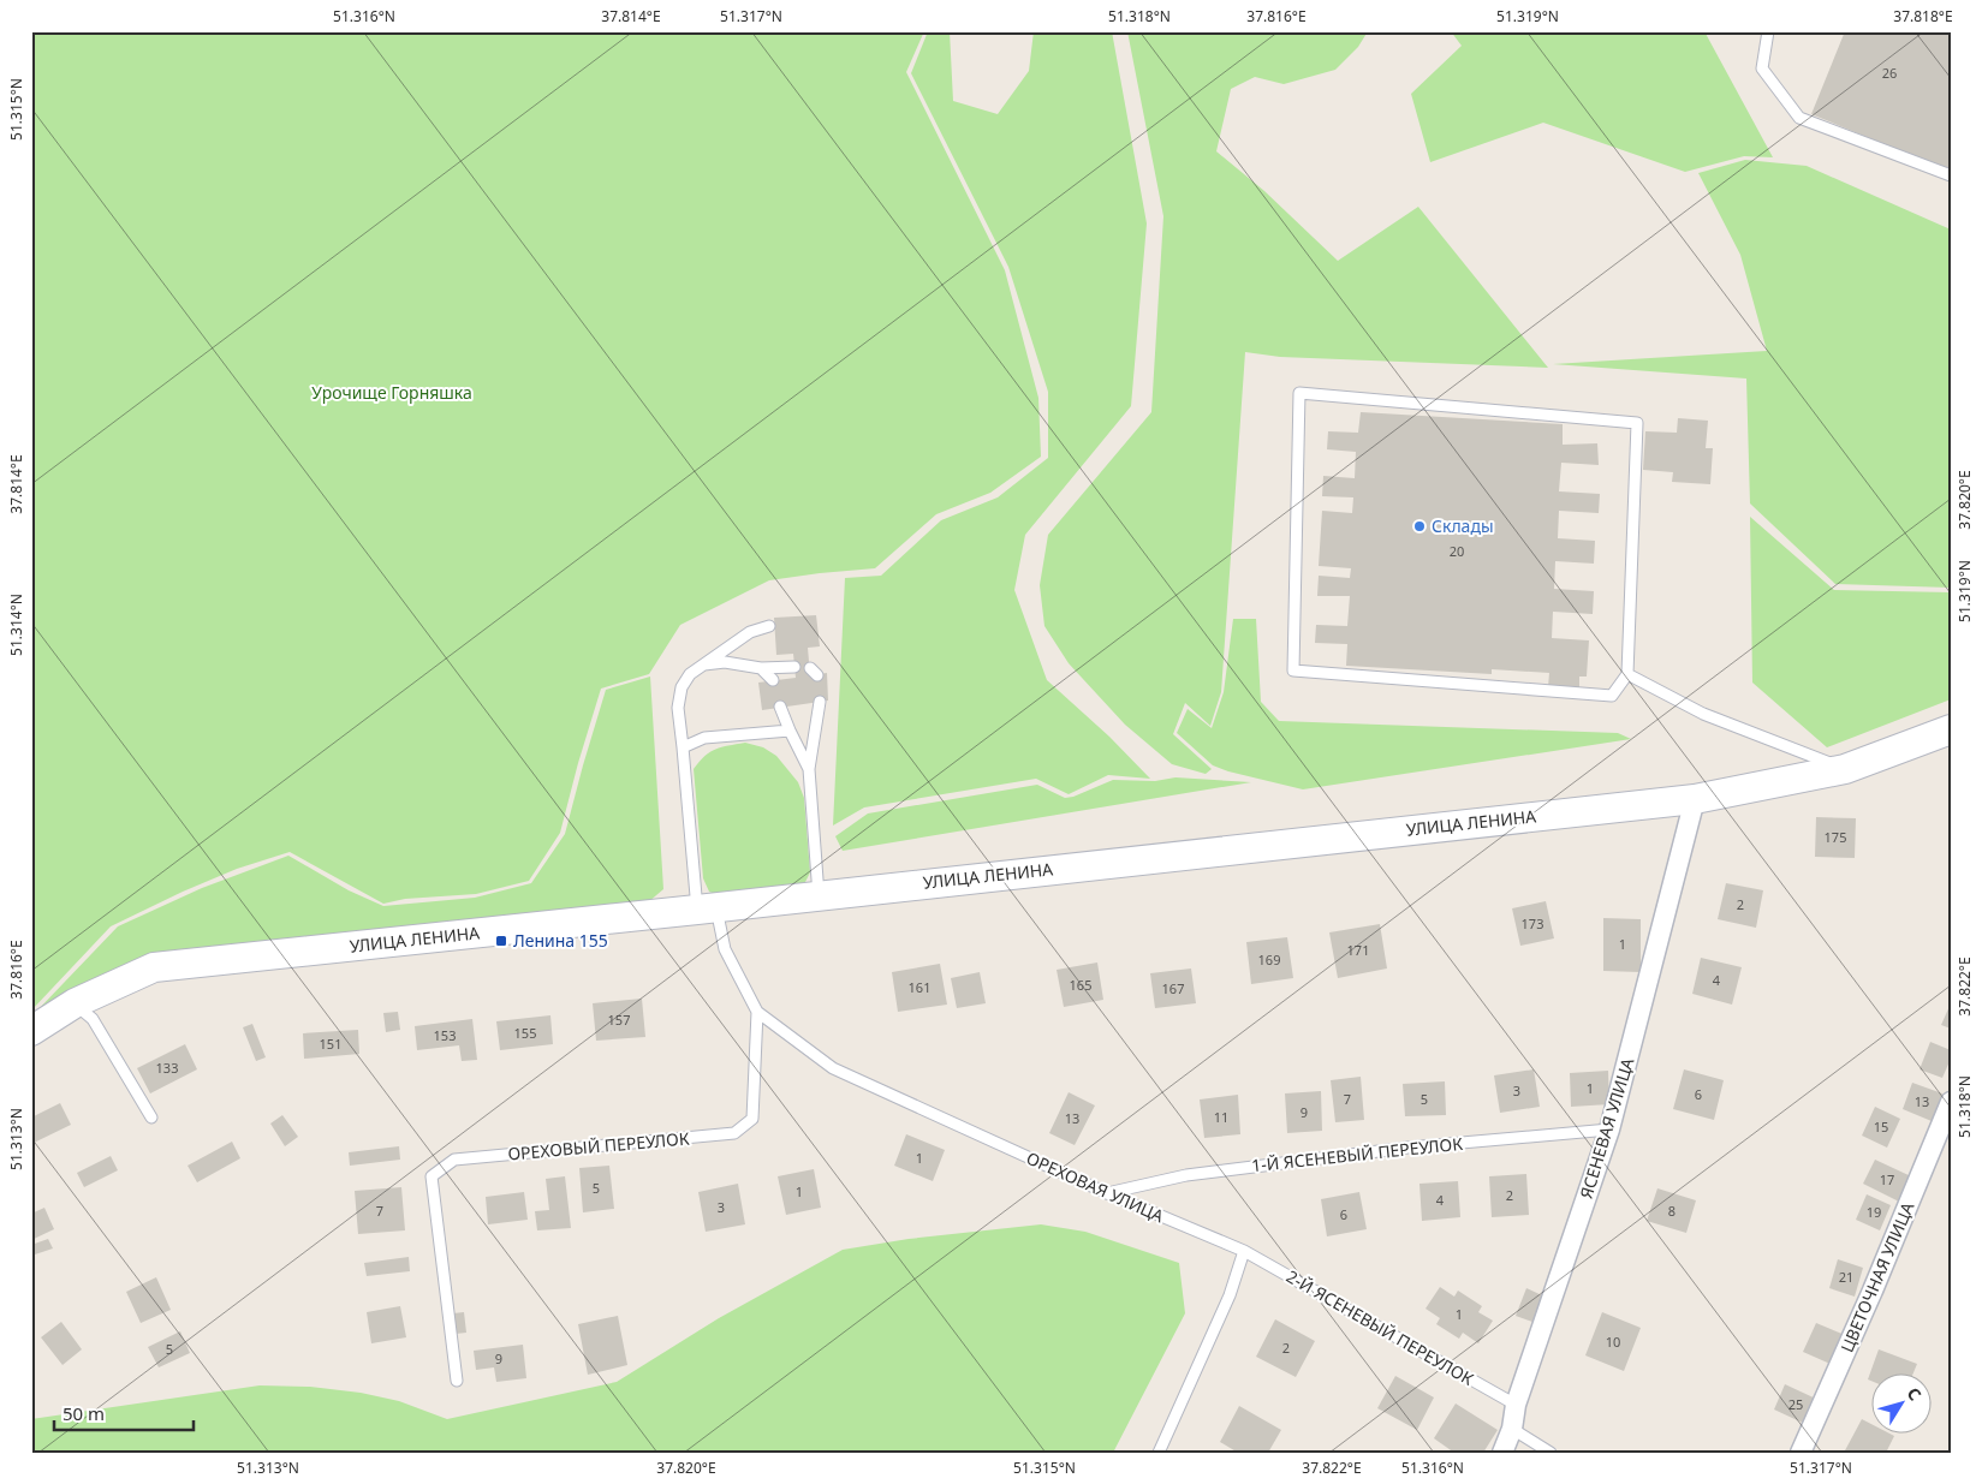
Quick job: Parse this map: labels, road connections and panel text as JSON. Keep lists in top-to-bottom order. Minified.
{"streets":{"main road":["УЛИЦА ЛЕНИНА"],"street":["ЯСЕНЕВАЯ УЛИЦА","ЦВЕТОЧНАЯ УЛИЦА"],"lane":["ОРЕХОВЫЙ ПЕРЕУЛОК","1-Й ЯСЕНЕВЫЙ ПЕРЕУЛОК","ОРЕХОВАЯ УЛИЦА","2-Й ЯСЕНЕВЫЙ ПЕРЕУЛОК"]},"crossings":[["УЛИЦА ЛЕНИНА","ЯСЕНЕВАЯ УЛИЦА"],["ЯСЕНЕВАЯ УЛИЦА","1-Й ЯСЕНЕВЫЙ ПЕРЕУЛОК"],["ЯСЕНЕВАЯ УЛИЦА","2-Й ЯСЕНЕВЫЙ ПЕРЕУЛОК"],["ОРЕХОВЫЙ ПЕРЕУЛОК","ОРЕХОВАЯ УЛИЦА"],["1-Й ЯСЕНЕВЫЙ ПЕРЕУЛОК","ОРЕХОВАЯ УЛИЦА"],["ОРЕХОВАЯ УЛИЦА","2-Й ЯСЕНЕВЫЙ ПЕРЕУЛОК"]],"parks":["Урочище Горняшка"],"places":{"other":["Склады"],"transit":["Ленина 155"]},"house_numbers":["26","20","175","2","173","1","171","169","4","165","161","167","157","155","153","151","133","1","3","6","7","5","13","9","11","13","15","1","17","5","1","2","4","3","7","8","19","6","21","1","10","2","5","9","25"],"scale_bar":"50 m","north":"top right","coordinates":["51.316°N","37.814°E","51.317°N","51.318°N","37.816°E","51.319°N","37.818°E","51.315°N","37.820°E","51.314°N","37.822°E","51.313°N"]}
